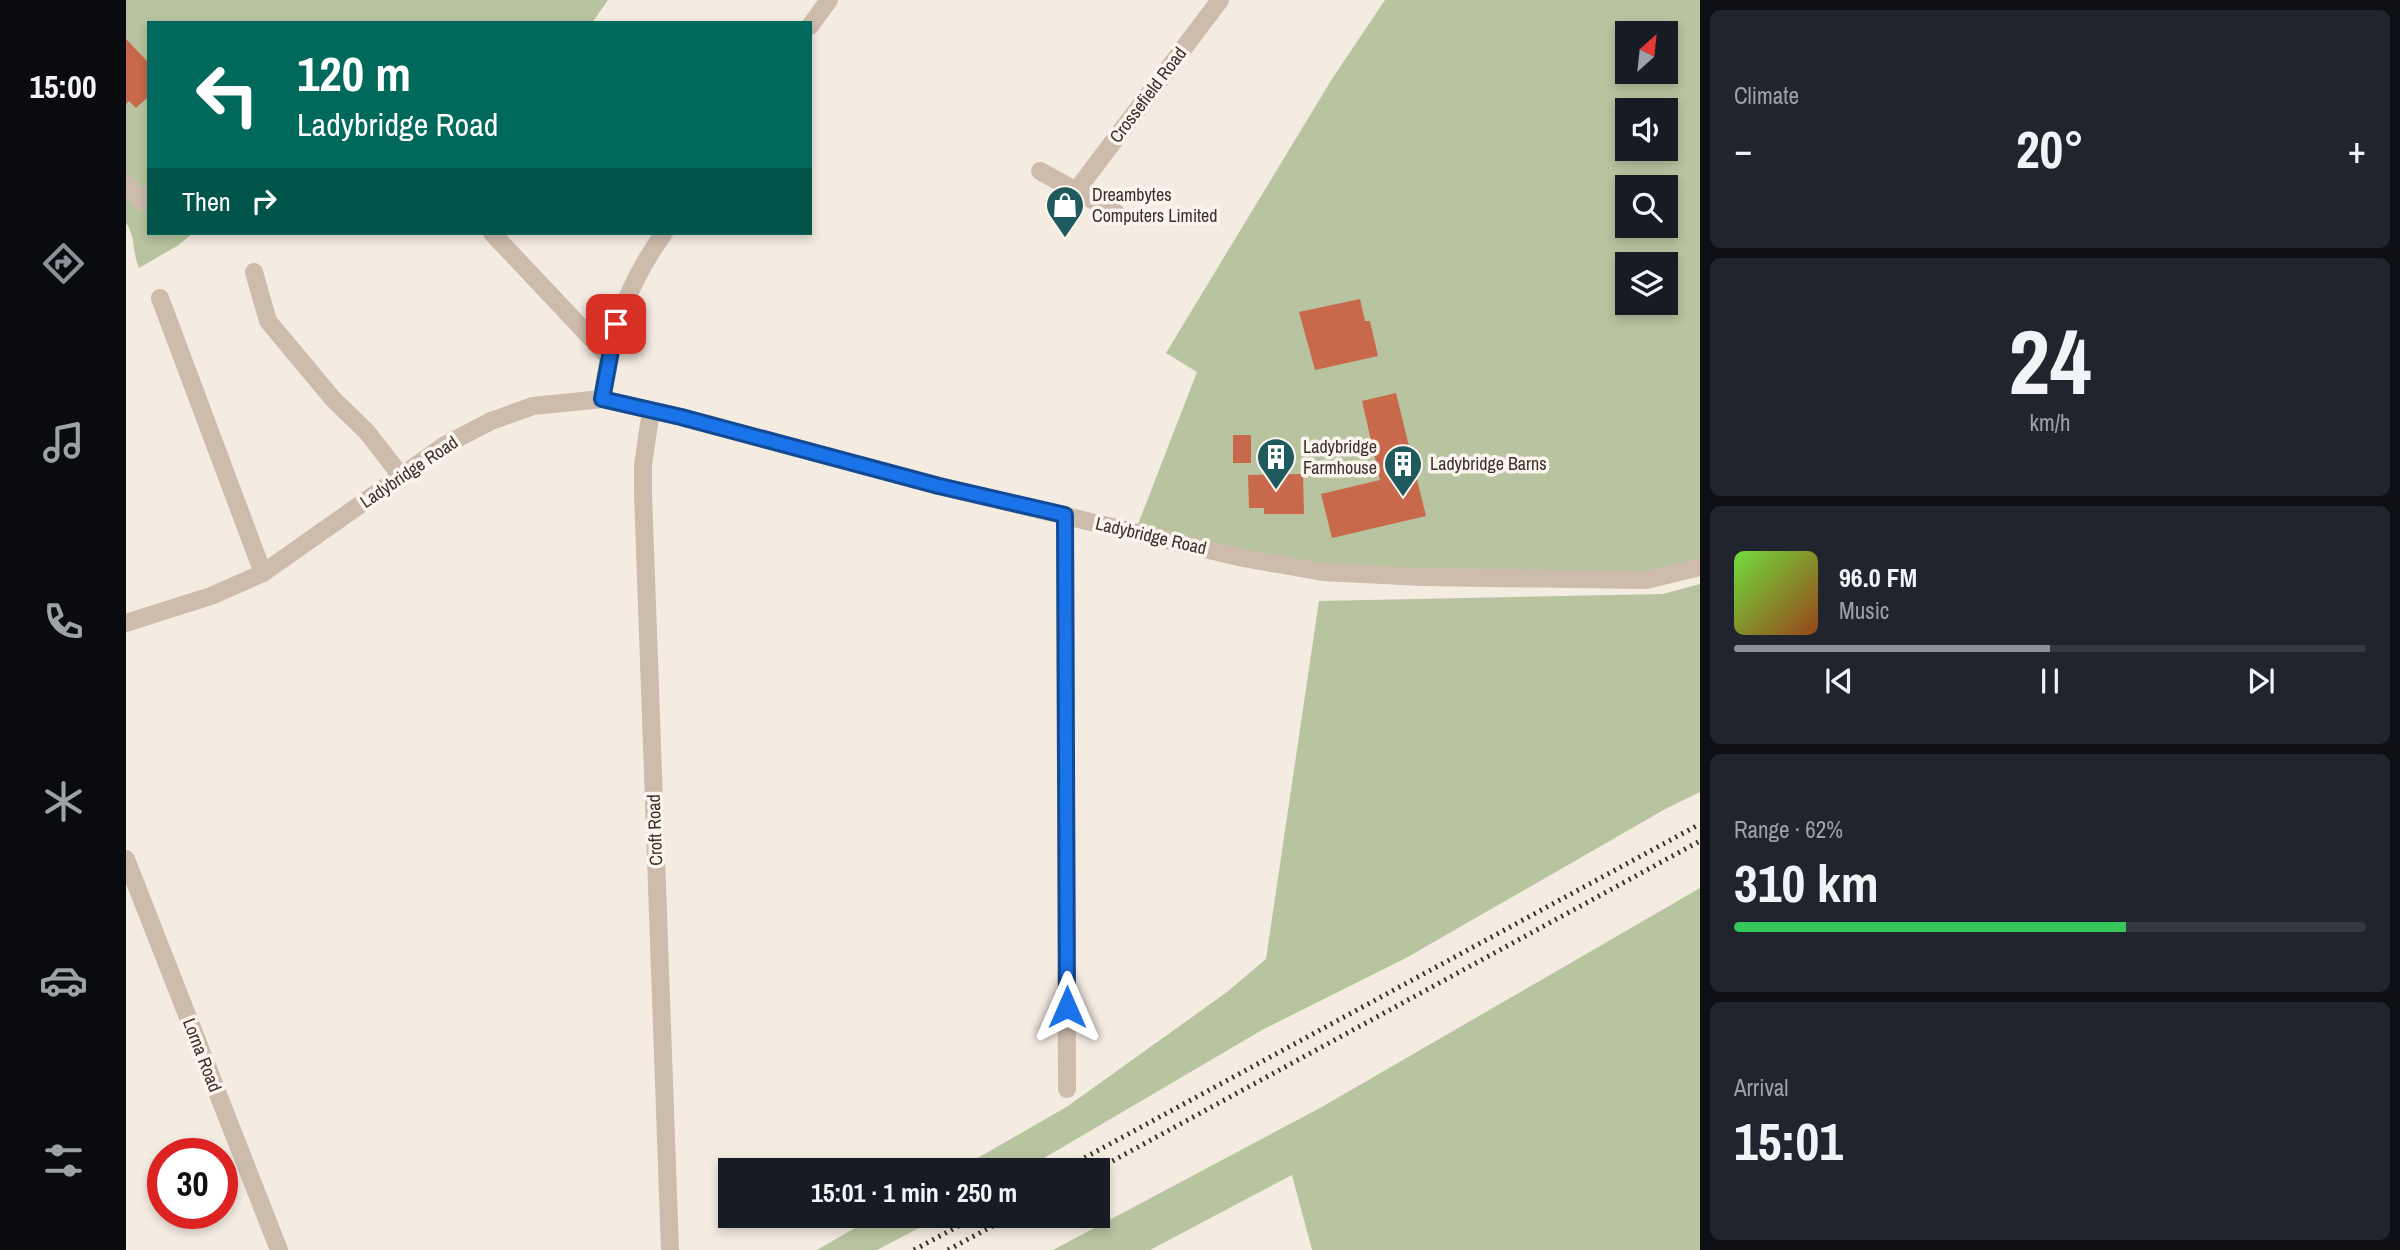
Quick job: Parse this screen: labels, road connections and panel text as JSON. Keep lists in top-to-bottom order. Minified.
{"streets":{"street":["Crossefield Road","Ladybridge Road","Croft Road","Lorna Road"]},"crossings":[["Ladybridge Road","Croft Road"]],"places":{"shop":["Dreambytes Computers Limited"],"building":["Ladybridge Farmhouse","Ladybridge Barns"]},"north":"top right","page":{"tabs":"15:00","tile":["Climate",["24","km/h"],["Range · 62%","310 km"],["Arrival","15:01"]],"turn":["120 m","Ladybridge Road"],"heat":["−","20°","+"],"then":"Then","song":["96.0 FM","Music"],"limit":"30","trip":"15:01 · 1 min · 250 m"}}
